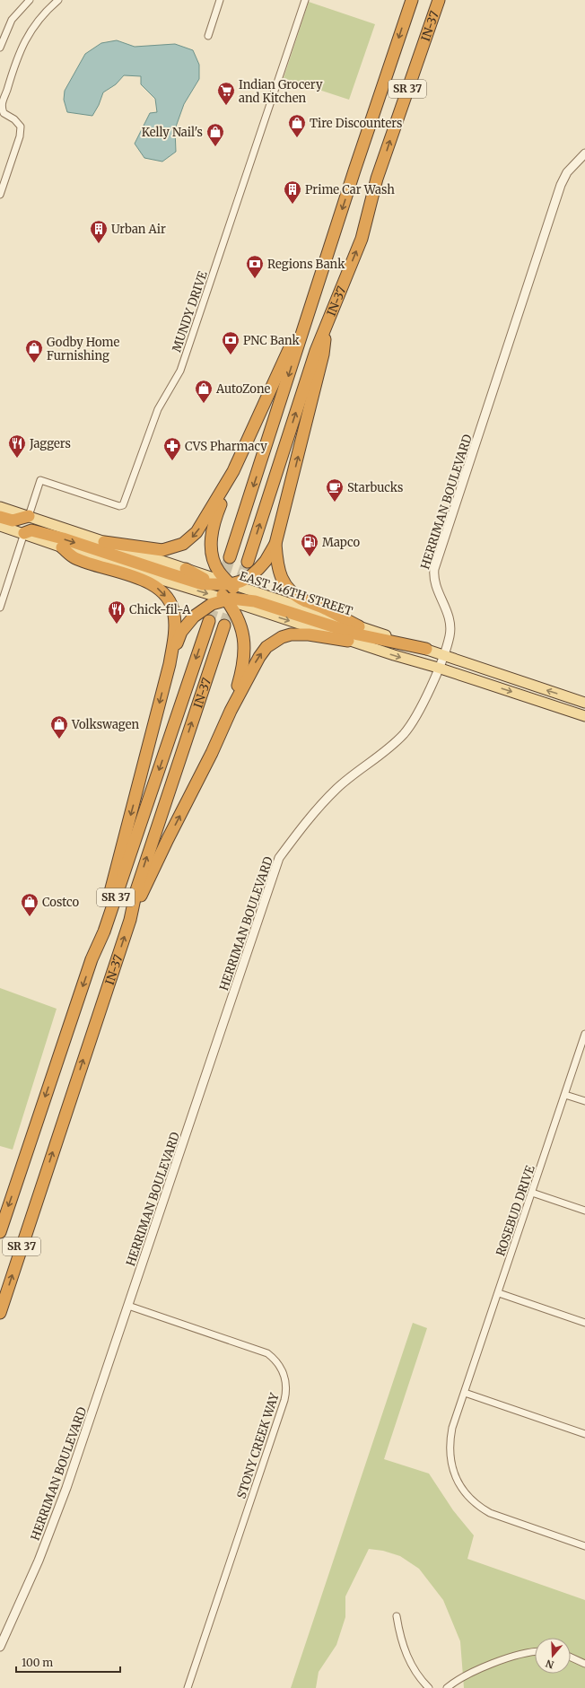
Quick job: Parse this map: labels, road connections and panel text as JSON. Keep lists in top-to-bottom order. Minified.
{"streets":{"highway":["IN-37","SR 37"],"main road":["EAST 146TH STREET"],"street":["MUNDY DRIVE","HERRIMAN BOULEVARD","ROSEBUD DRIVE","STONY CREEK WAY"]},"crossings":[["MUNDY DRIVE","EAST 146TH STREET"],["HERRIMAN BOULEVARD","EAST 146TH STREET"],["HERRIMAN BOULEVARD","STONY CREEK WAY"]],"places":{"supermarket":["Indian Grocery and Kitchen"],"shop":["Tire Discounters","Kelly Nail's","Godby Home Furnishing","AutoZone","Volkswagen","Costco"],"building":["Prime Car Wash","Urban Air"],"bank":["Regions Bank","PNC Bank"],"restaurant":["Jaggers","Chick-fil-A"],"pharmacy":["CVS Pharmacy"],"cafe":["Starbucks"],"fuel station":["Mapco"]},"scale_bar":"100 m","north":"bottom"}
